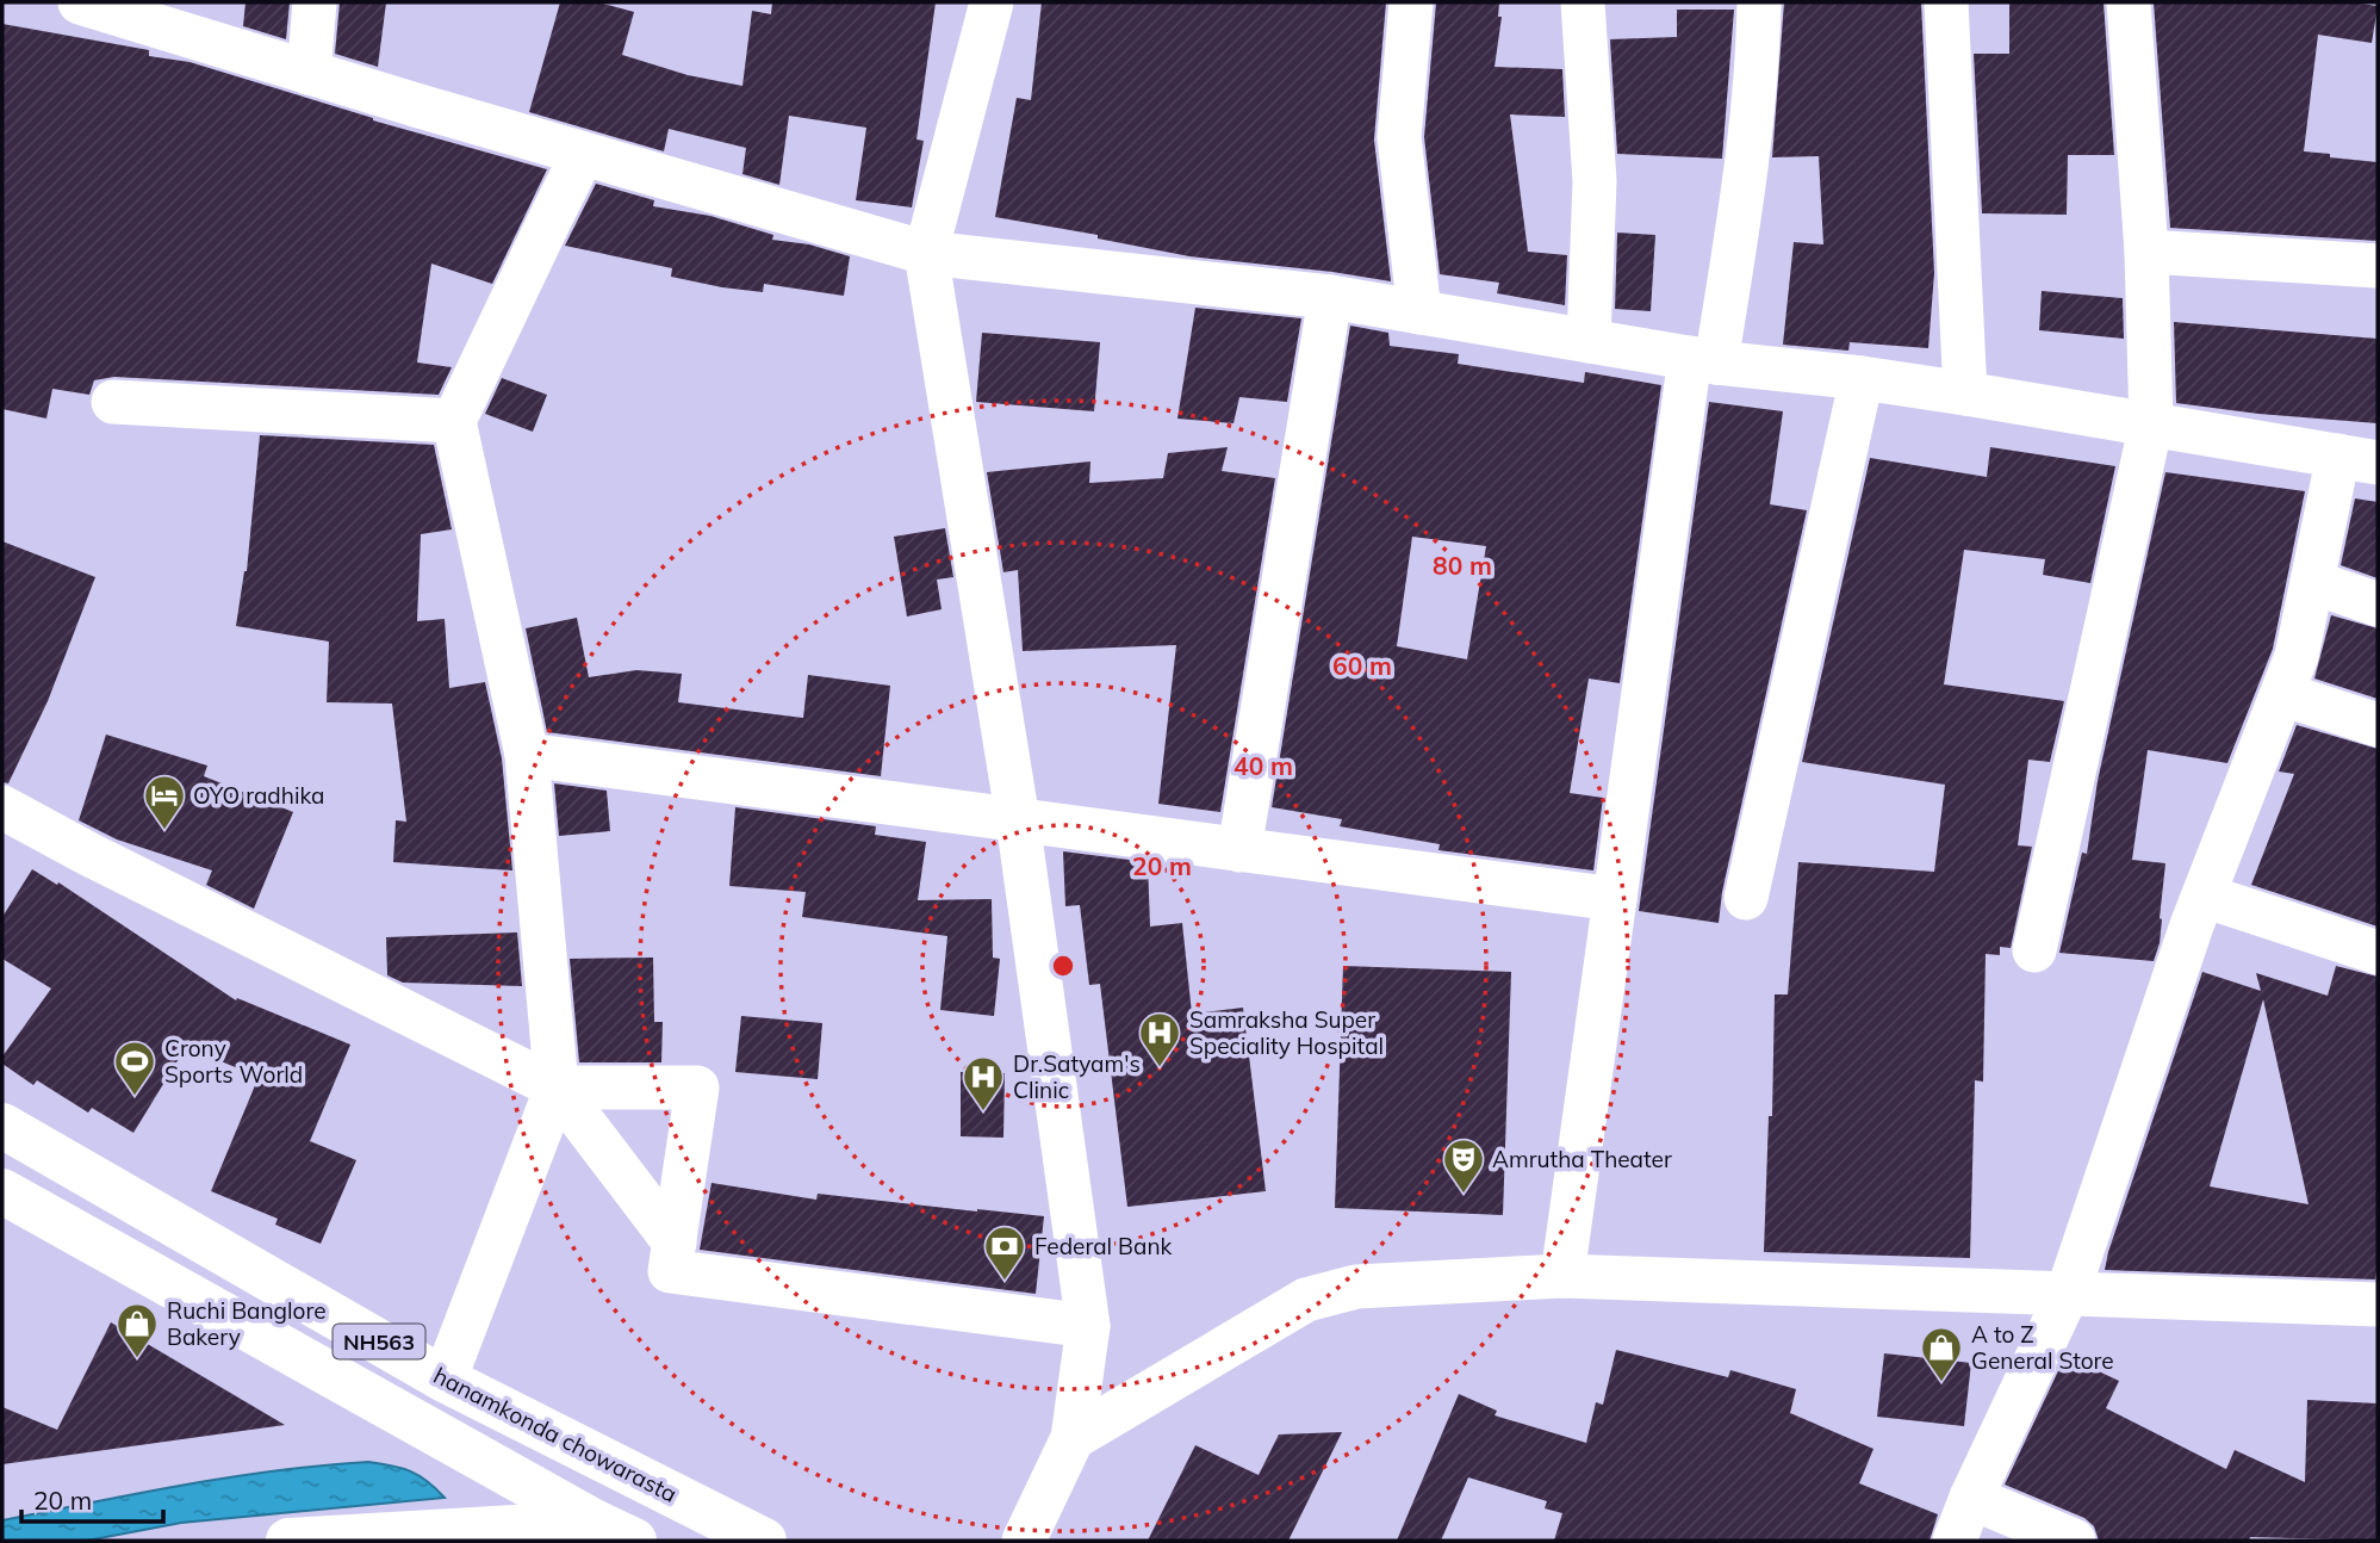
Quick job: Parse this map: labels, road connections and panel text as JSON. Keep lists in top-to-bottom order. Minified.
{"streets":{"main road":["NH563","hanamkonda chowarasta"]},"places":{"hotel":["OYO radhika"],"hospital":["Samraksha Super Speciality Hospital","Dr.Satyam's Clinic"],"sports":["Crony Sports World"],"theatre":["Amrutha Theater"],"bank":["Federal Bank"],"shop":["Ruchi Banglore Bakery","A to Z General Store"]},"scale_bar":"20 m","rings":["80 m","60 m","40 m","20 m"]}
